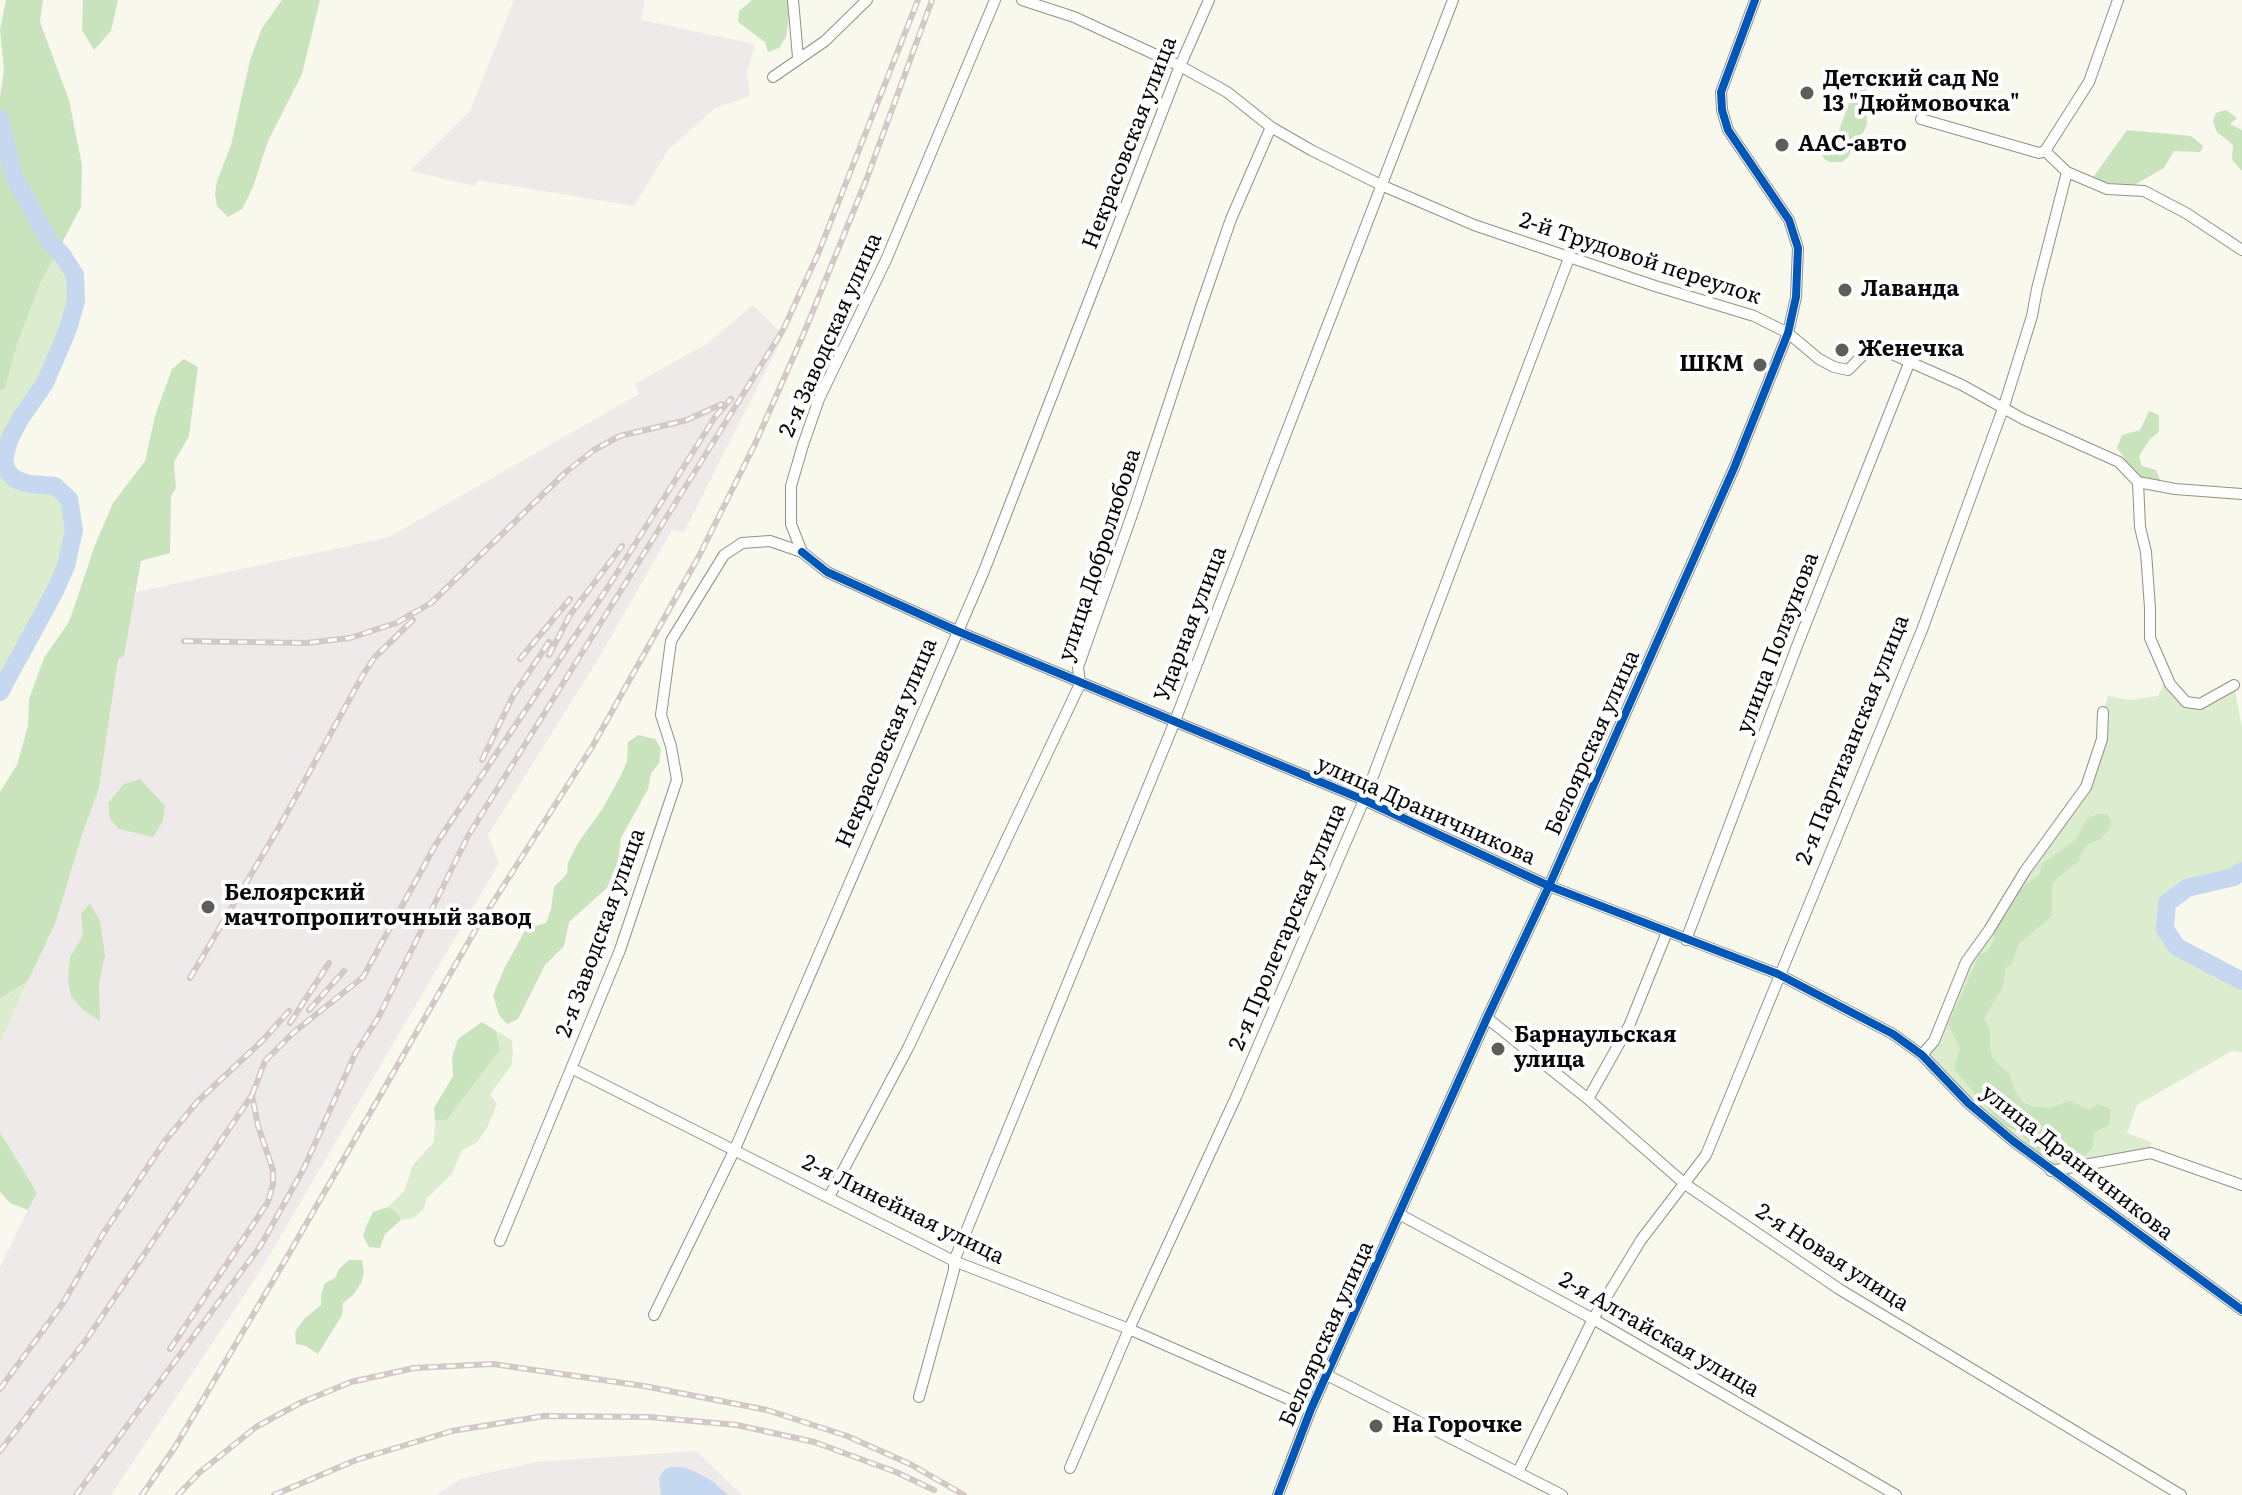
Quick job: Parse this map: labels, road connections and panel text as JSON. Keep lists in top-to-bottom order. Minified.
{"streets":{"street":["Некрасовская улица","2-й Трудовой переулок","2-я Заводская улица","улица Добролюбова","Ударная улица","улица Ползунова","2-я Партизанская улица","Белоярская улица","улица Драничникова","2-я Пролетарская улица","2-я Линейная улица","2-я Новая улица","2-я Алтайская улица"]},"crossings":[["Некрасовская улица","2-й Трудовой переулок"],["Некрасовская улица","улица Драничникова"],["Некрасовская улица","2-я Линейная улица"],["2-й Трудовой переулок","улица Добролюбова"],["2-й Трудовой переулок","Ударная улица"],["2-й Трудовой переулок","улица Ползунова"],["2-й Трудовой переулок","2-я Партизанская улица"],["2-й Трудовой переулок","Белоярская улица"],["2-й Трудовой переулок","2-я Пролетарская улица"],["2-я Заводская улица","улица Драничникова"],["2-я Заводская улица","2-я Линейная улица"],["улица Добролюбова","улица Драничникова"],["улица Добролюбова","2-я Линейная улица"],["Ударная улица","улица Драничникова"],["Ударная улица","2-я Линейная улица"],["улица Ползунова","улица Драничникова"],["2-я Партизанская улица","улица Драничникова"],["2-я Партизанская улица","2-я Новая улица"],["2-я Партизанская улица","2-я Алтайская улица"],["Белоярская улица","улица Драничникова"],["Белоярская улица","2-я Линейная улица"],["Белоярская улица","2-я Новая улица"],["Белоярская улица","2-я Алтайская улица"],["улица Драничникова","2-я Пролетарская улица"],["2-я Пролетарская улица","2-я Линейная улица"]],"places":["Детский сад № 13 \"Дюймовочка\"","ААС-авто","Лаванда","Женечка","ШКМ","Белоярский мачтопропиточный завод","Барнаульская улица","На Горочке"]}
